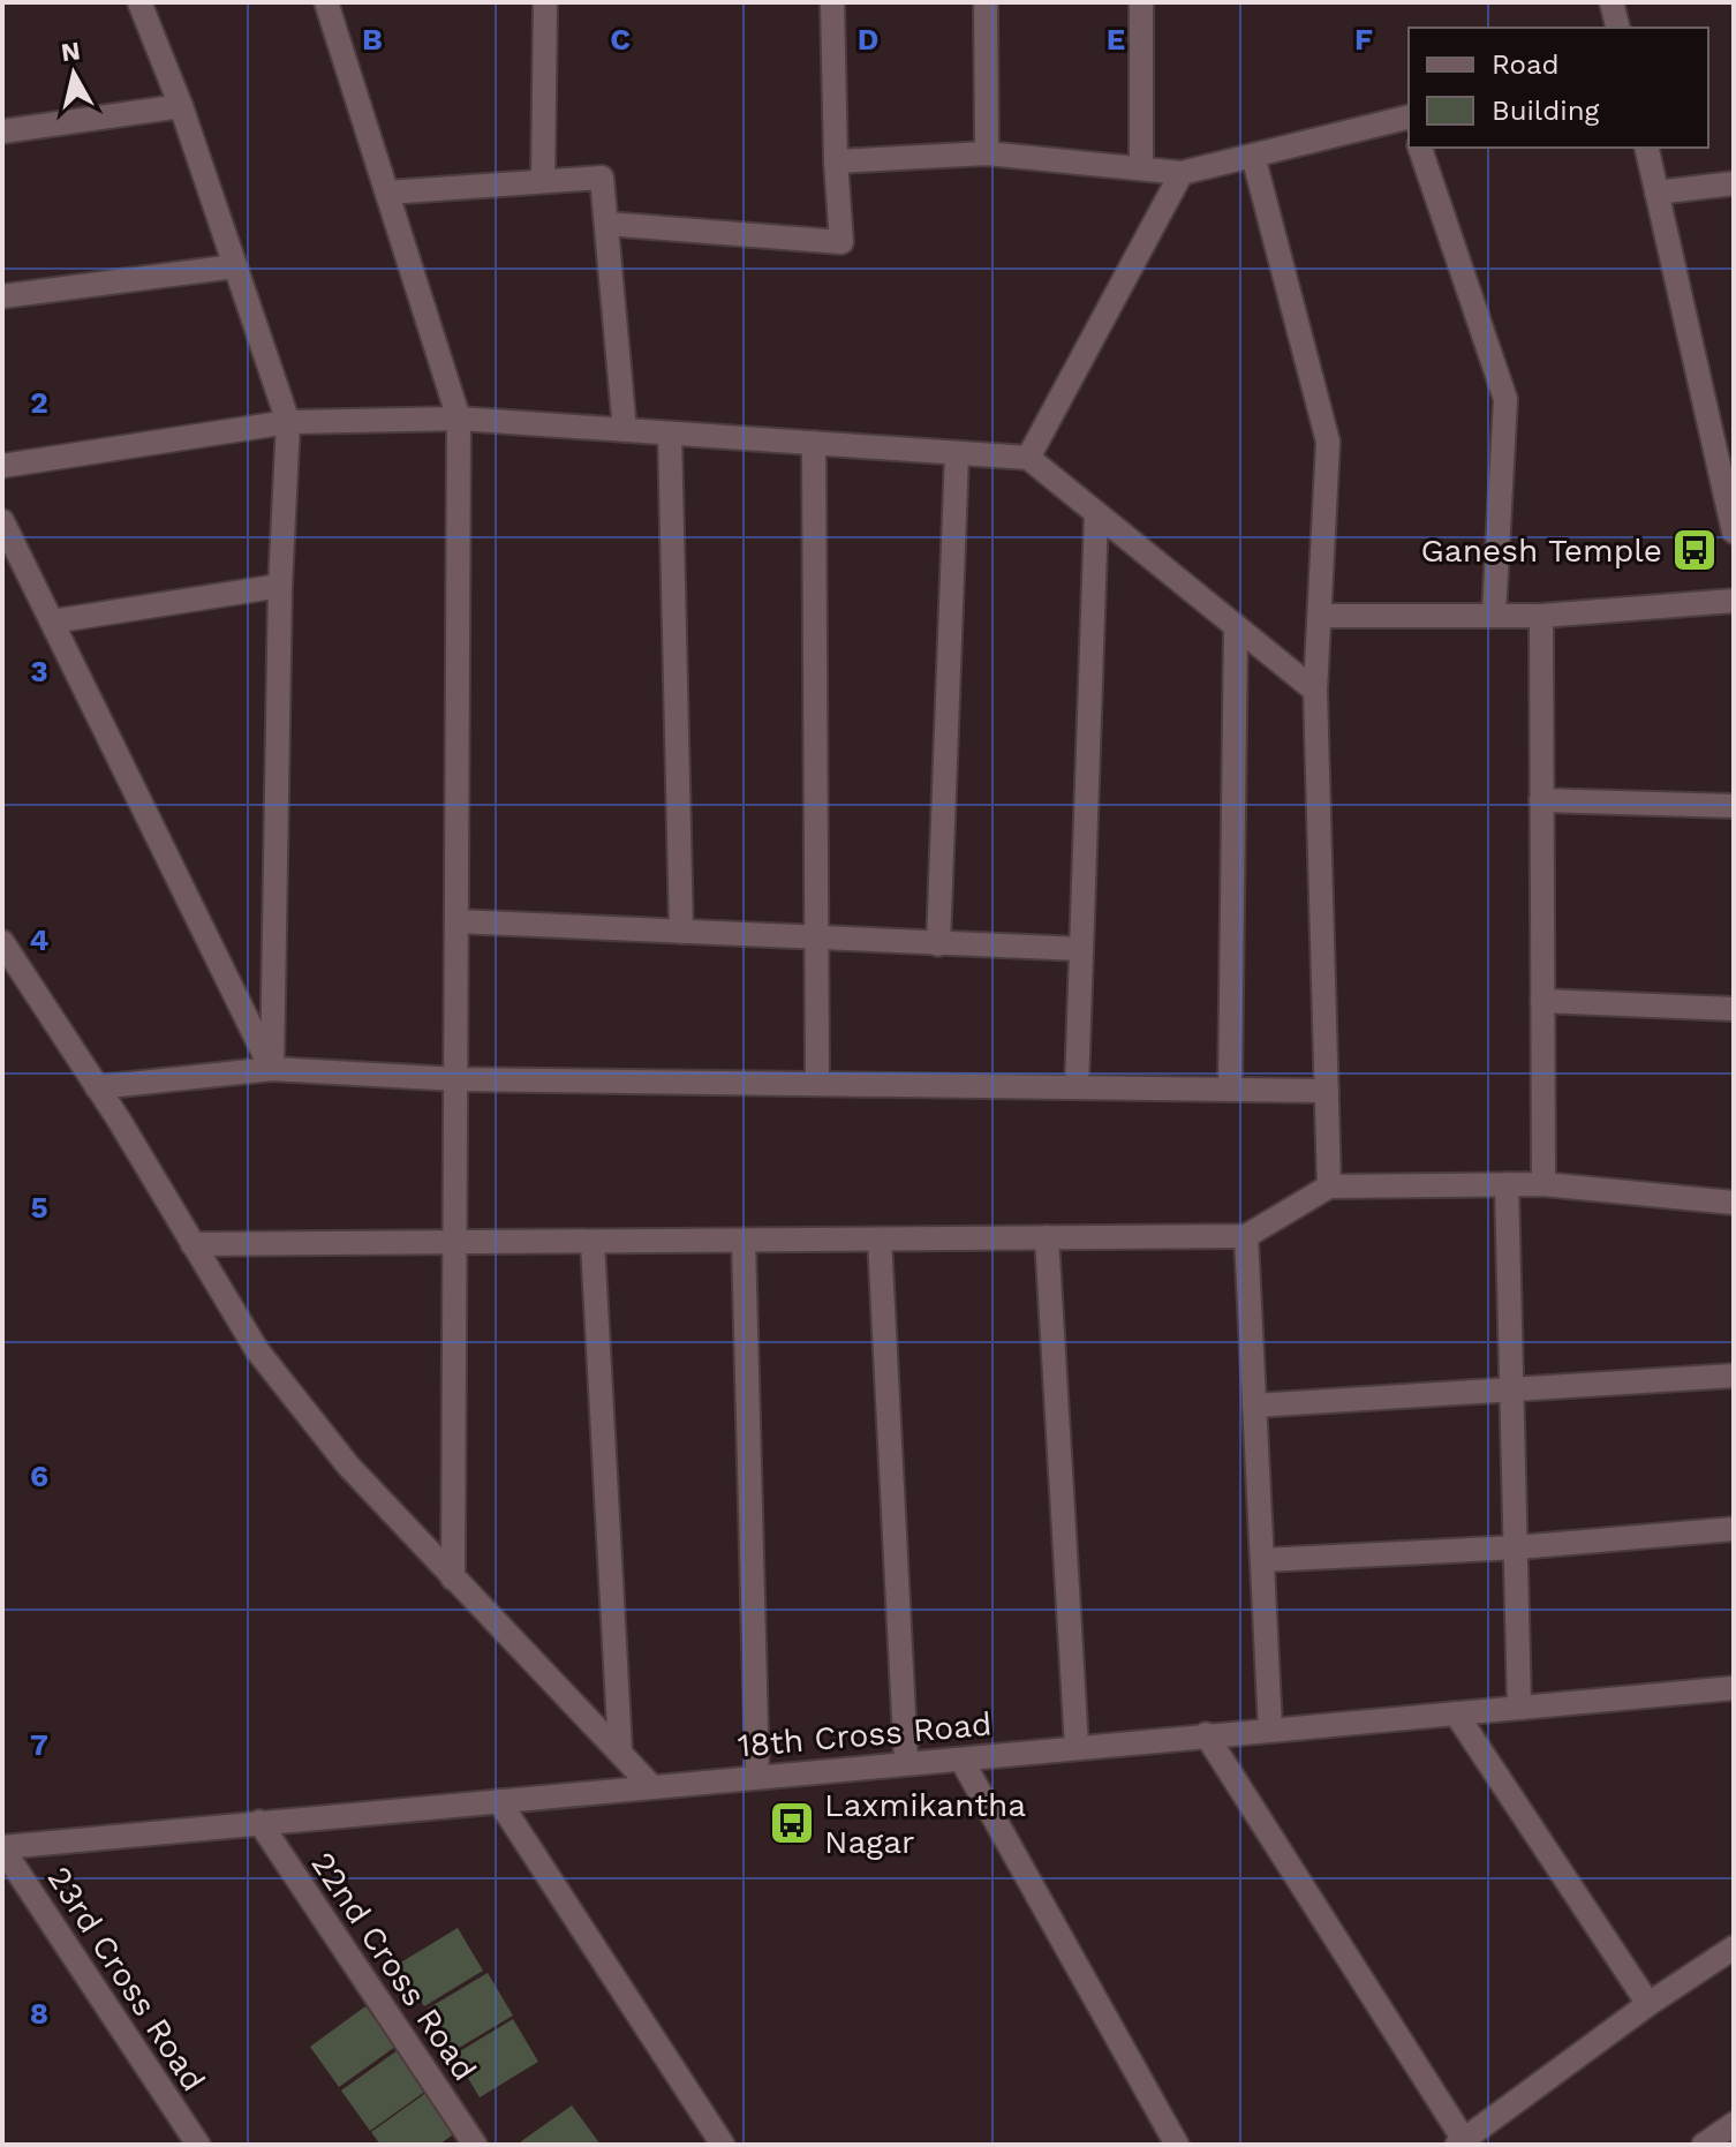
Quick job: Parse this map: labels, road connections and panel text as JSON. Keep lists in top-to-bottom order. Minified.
{"streets":{"street":["18th Cross Road","22nd Cross Road","23rd Cross Road"]},"crossings":[["18th Cross Road","22nd Cross Road"],["18th Cross Road","23rd Cross Road"]],"places":{"bus stop":["Ganesh Temple","Laxmikantha Nagar"]},"legend":["Road","Building"],"north":"top","grid":{"columns":["B","C","D","E","F"],"rows":["2","3","4","5","6","7","8"]}}
